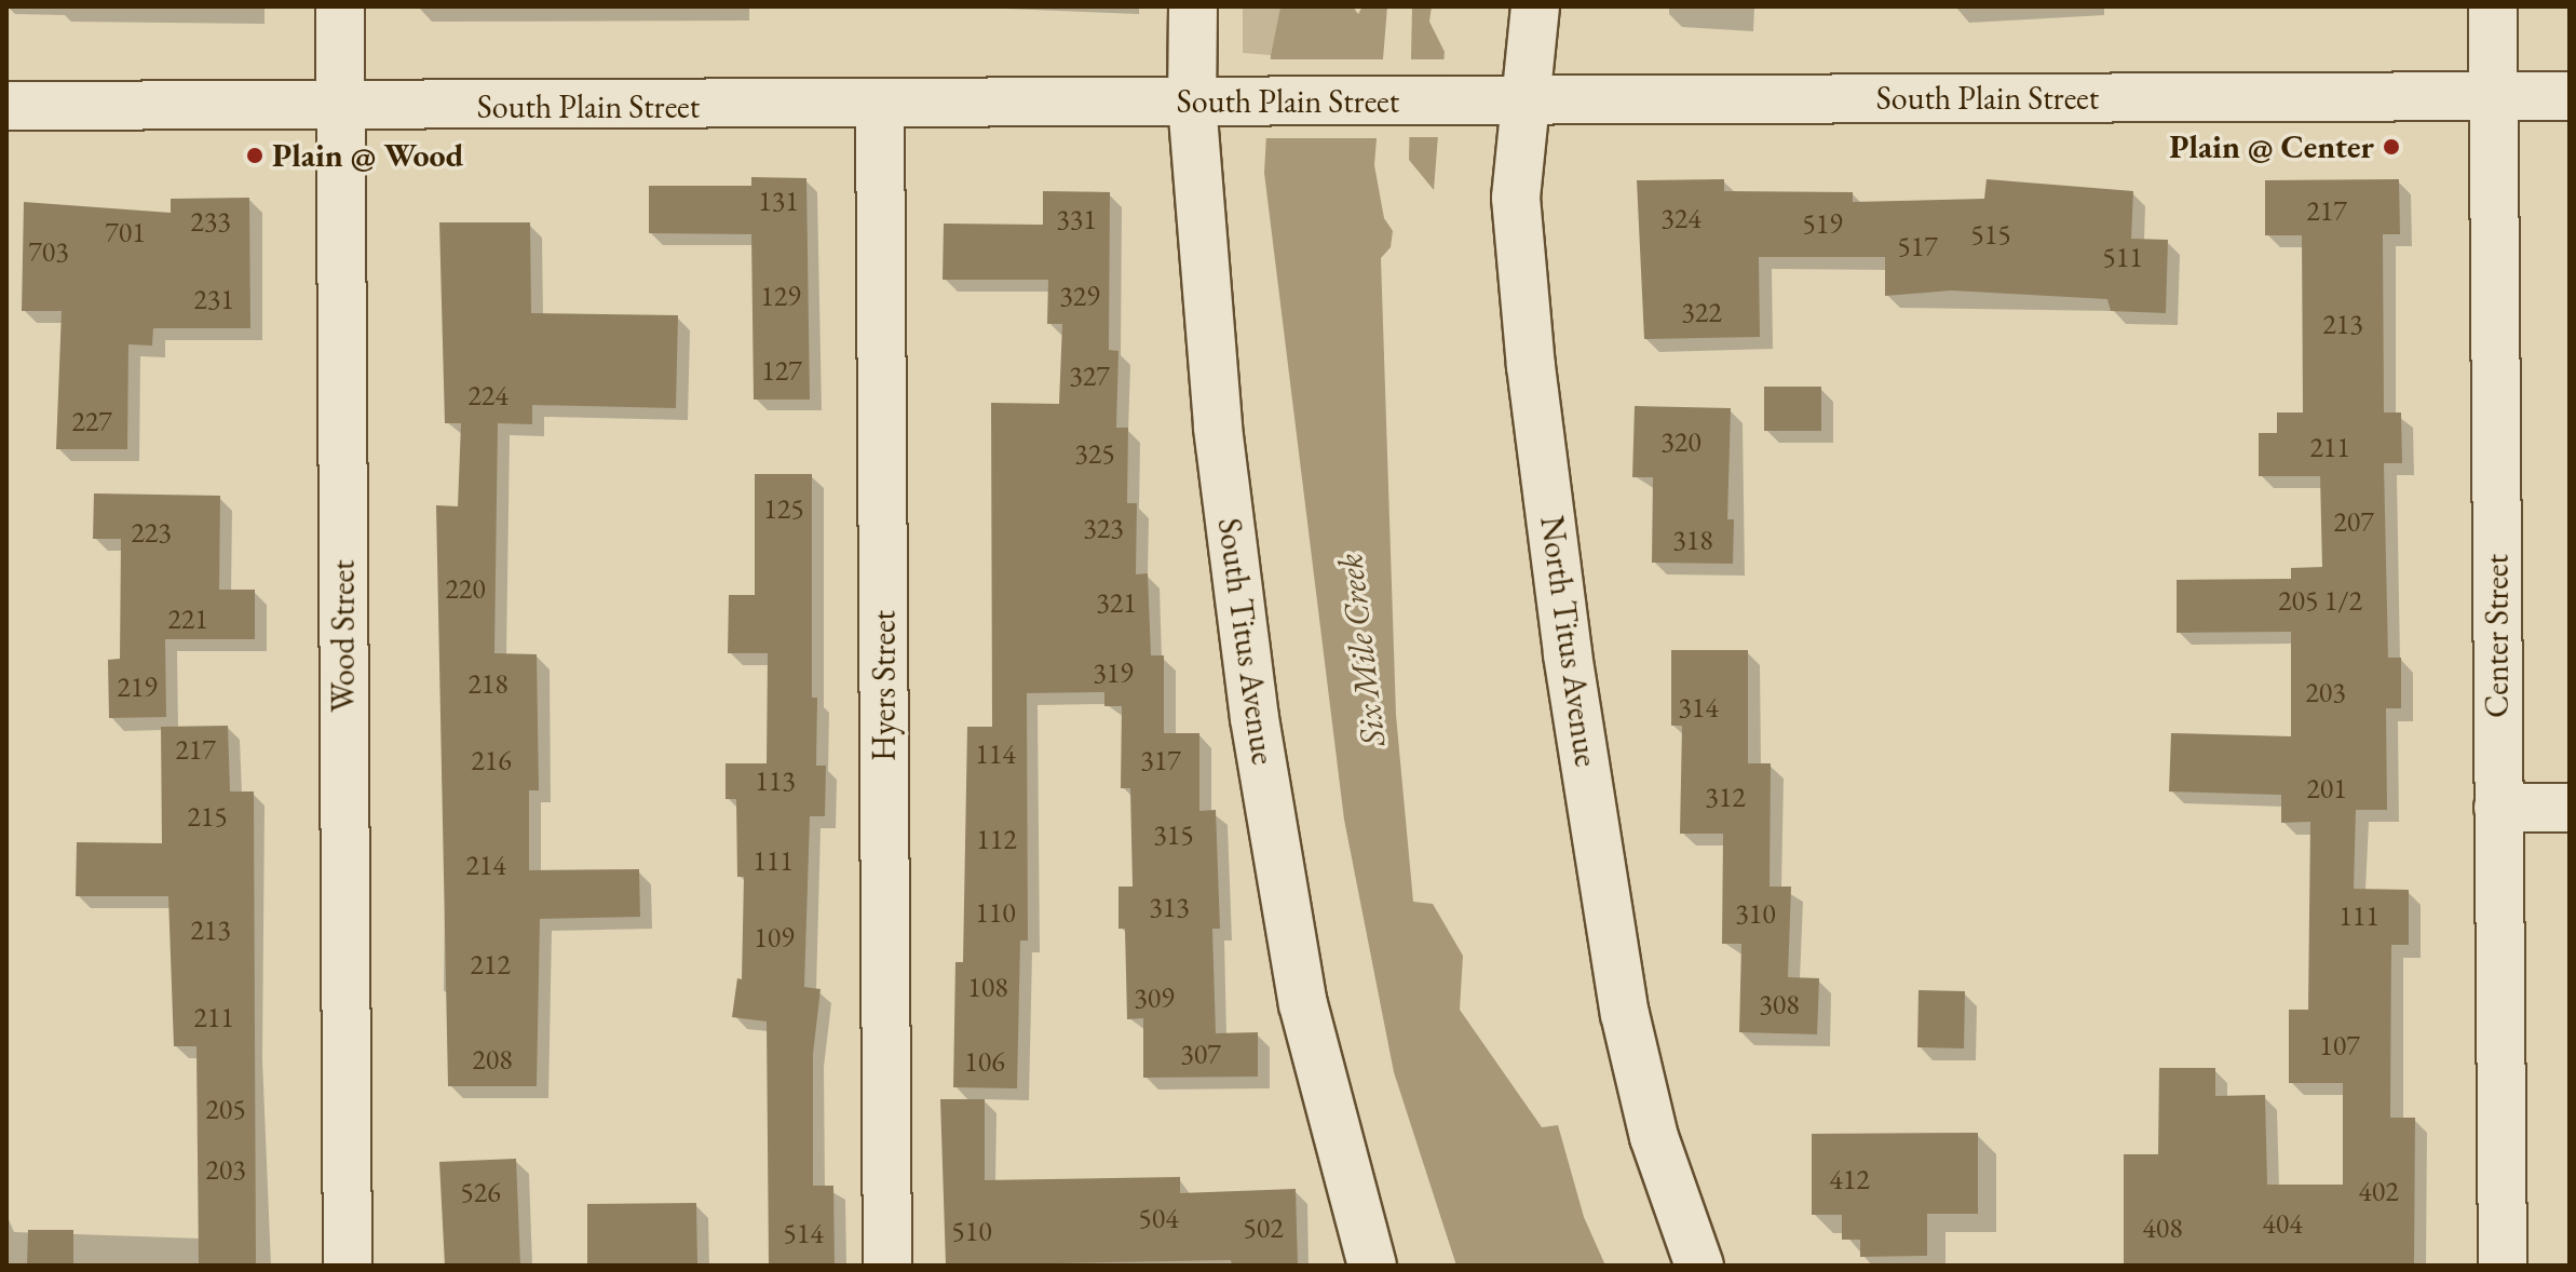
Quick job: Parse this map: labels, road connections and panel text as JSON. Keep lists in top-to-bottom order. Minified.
{"streets":{"street":["South Plain Street","Wood Street","Center Street","South Titus Avenue","North Titus Avenue","Hyers Street"]},"crossings":[["South Plain Street","Wood Street"],["South Plain Street","Center Street"],["South Plain Street","South Titus Avenue"],["South Plain Street","North Titus Avenue"],["South Plain Street","Hyers Street"]],"water":["Six Mile Creek"],"places":["Plain @ Center","Plain @ Wood"],"house_numbers":["131","217","324","331","233","519","701","515","517","703","511","129","329","231","322","213","127","327","224","227","320","211","325","125","207","323","223","318","220","205 1/2","321","221","319","218","219","203","314","217","114","216","317","113","201","312","215","315","112","111","214","313","110","310","111","213","109","212","108","309","308","211","107","307","208","106","205","203","412","402","526","504","404","502","408","510","514"]}
